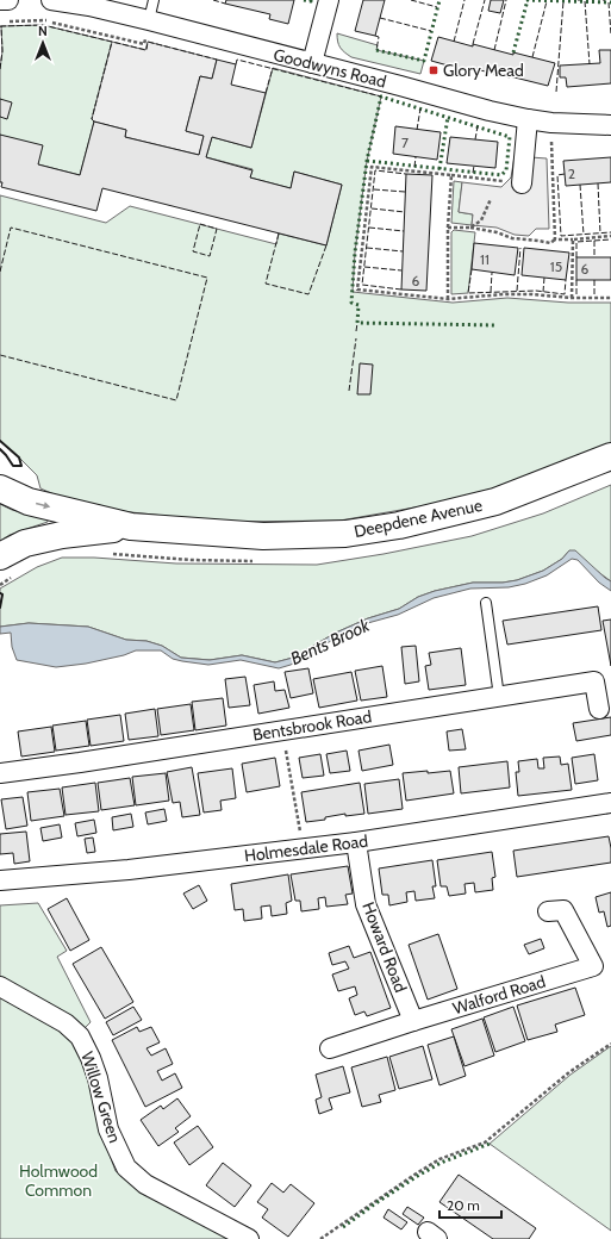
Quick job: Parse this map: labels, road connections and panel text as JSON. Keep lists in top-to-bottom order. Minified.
{"streets":{"highway":["Deepdene Avenue"],"street":["Goodwyns Road","Bentsbrook Road","Holmesdale Road","Howard Road","Walford Road","Willow Green"]},"crossings":[["Holmesdale Road","Howard Road"],["Howard Road","Walford Road"]],"water":["Bents Brook"],"parks":["Holmwood Common"],"places":{"transit":["Glory Mead"]},"house_numbers":["7","2","11","15","6","6"],"scale_bar":"20 m","north":"top"}
